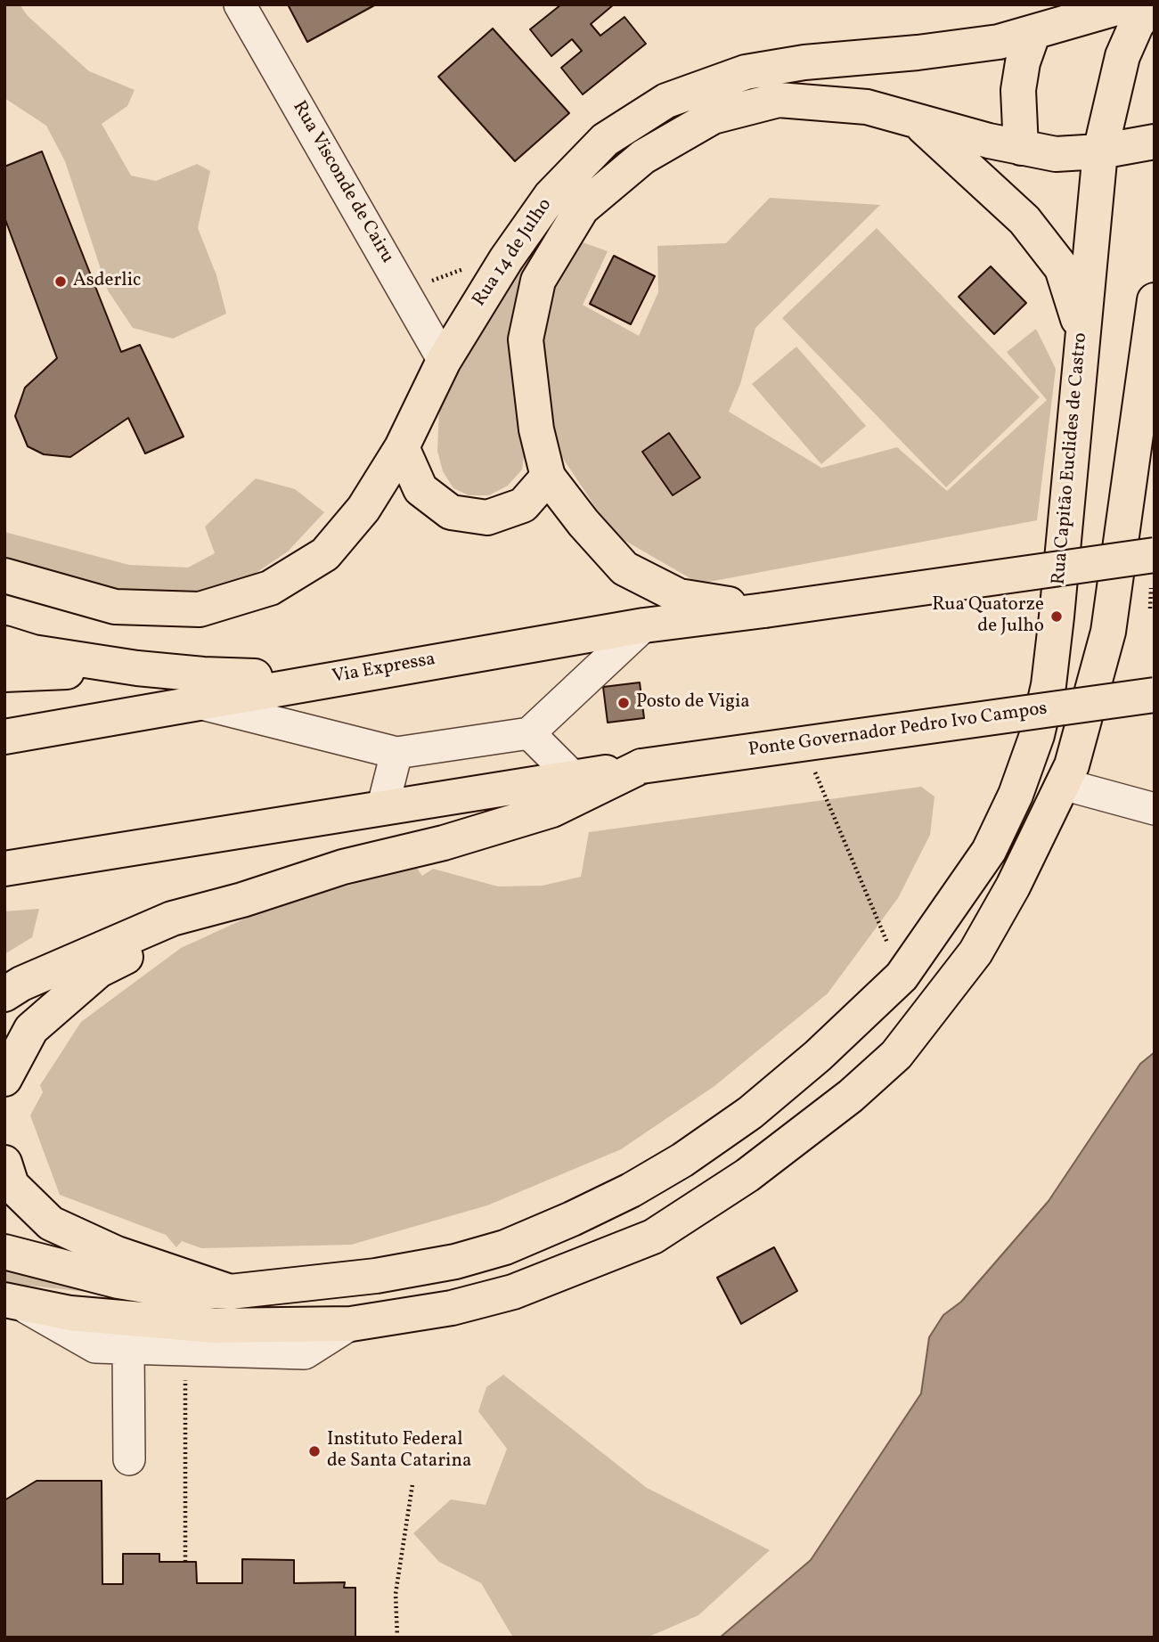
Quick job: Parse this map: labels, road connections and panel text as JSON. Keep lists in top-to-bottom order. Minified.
{"streets":{"main road":["Rua 14 de Julho","Rua Capitão Euclides de Castro","Via Expressa","Ponte Governador Pedro Ivo Campos"],"street":["Rua Visconde de Cairu"]},"crossings":[["Rua Visconde de Cairu","Rua 14 de Julho"],["Rua 14 de Julho","Rua Capitão Euclides de Castro"]],"places":["Asderlic","Rua Quatorze de Julho","Posto de Vigia","Instituto Federal de Santa Catarina"]}
